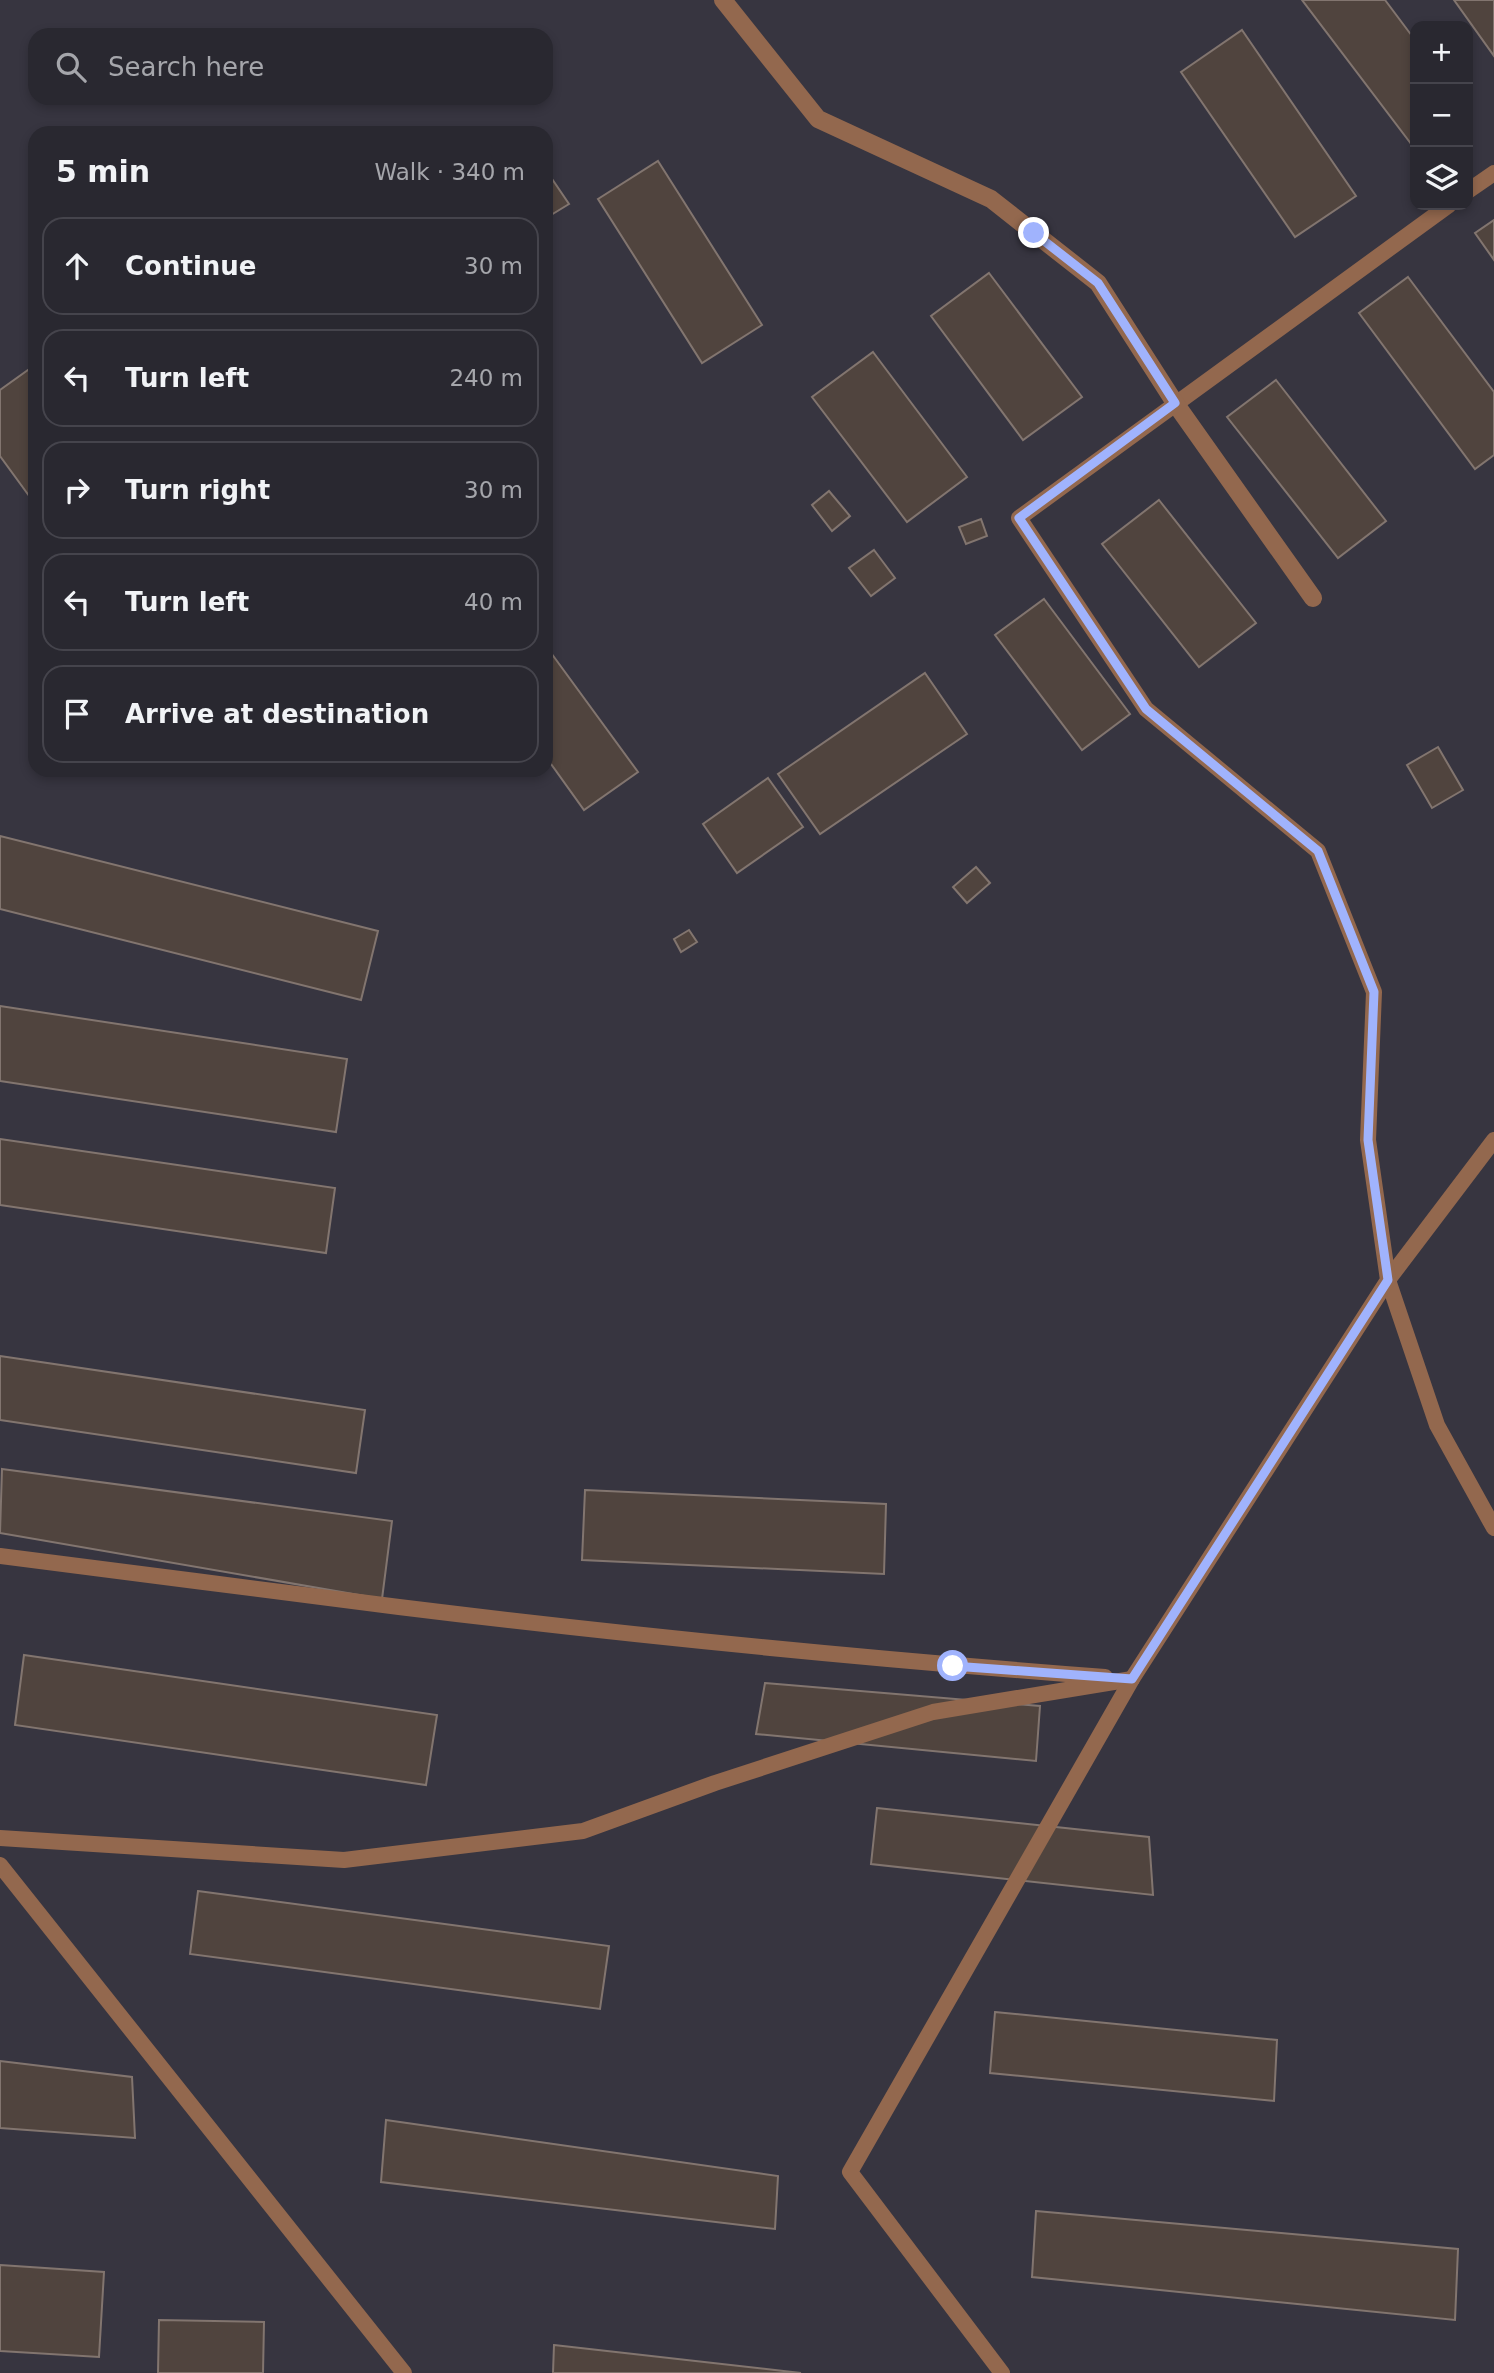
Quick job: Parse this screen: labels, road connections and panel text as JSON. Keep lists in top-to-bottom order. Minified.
{"page":{"map_buttons":["+","−"],"search":"Search here","heading":["5 min","Walk · 340 m"],"list":[["Continue","30 m"],["Turn left","240 m"],["Turn right","30 m"],["Turn left","40 m"],"Arrive at destination"]}}
